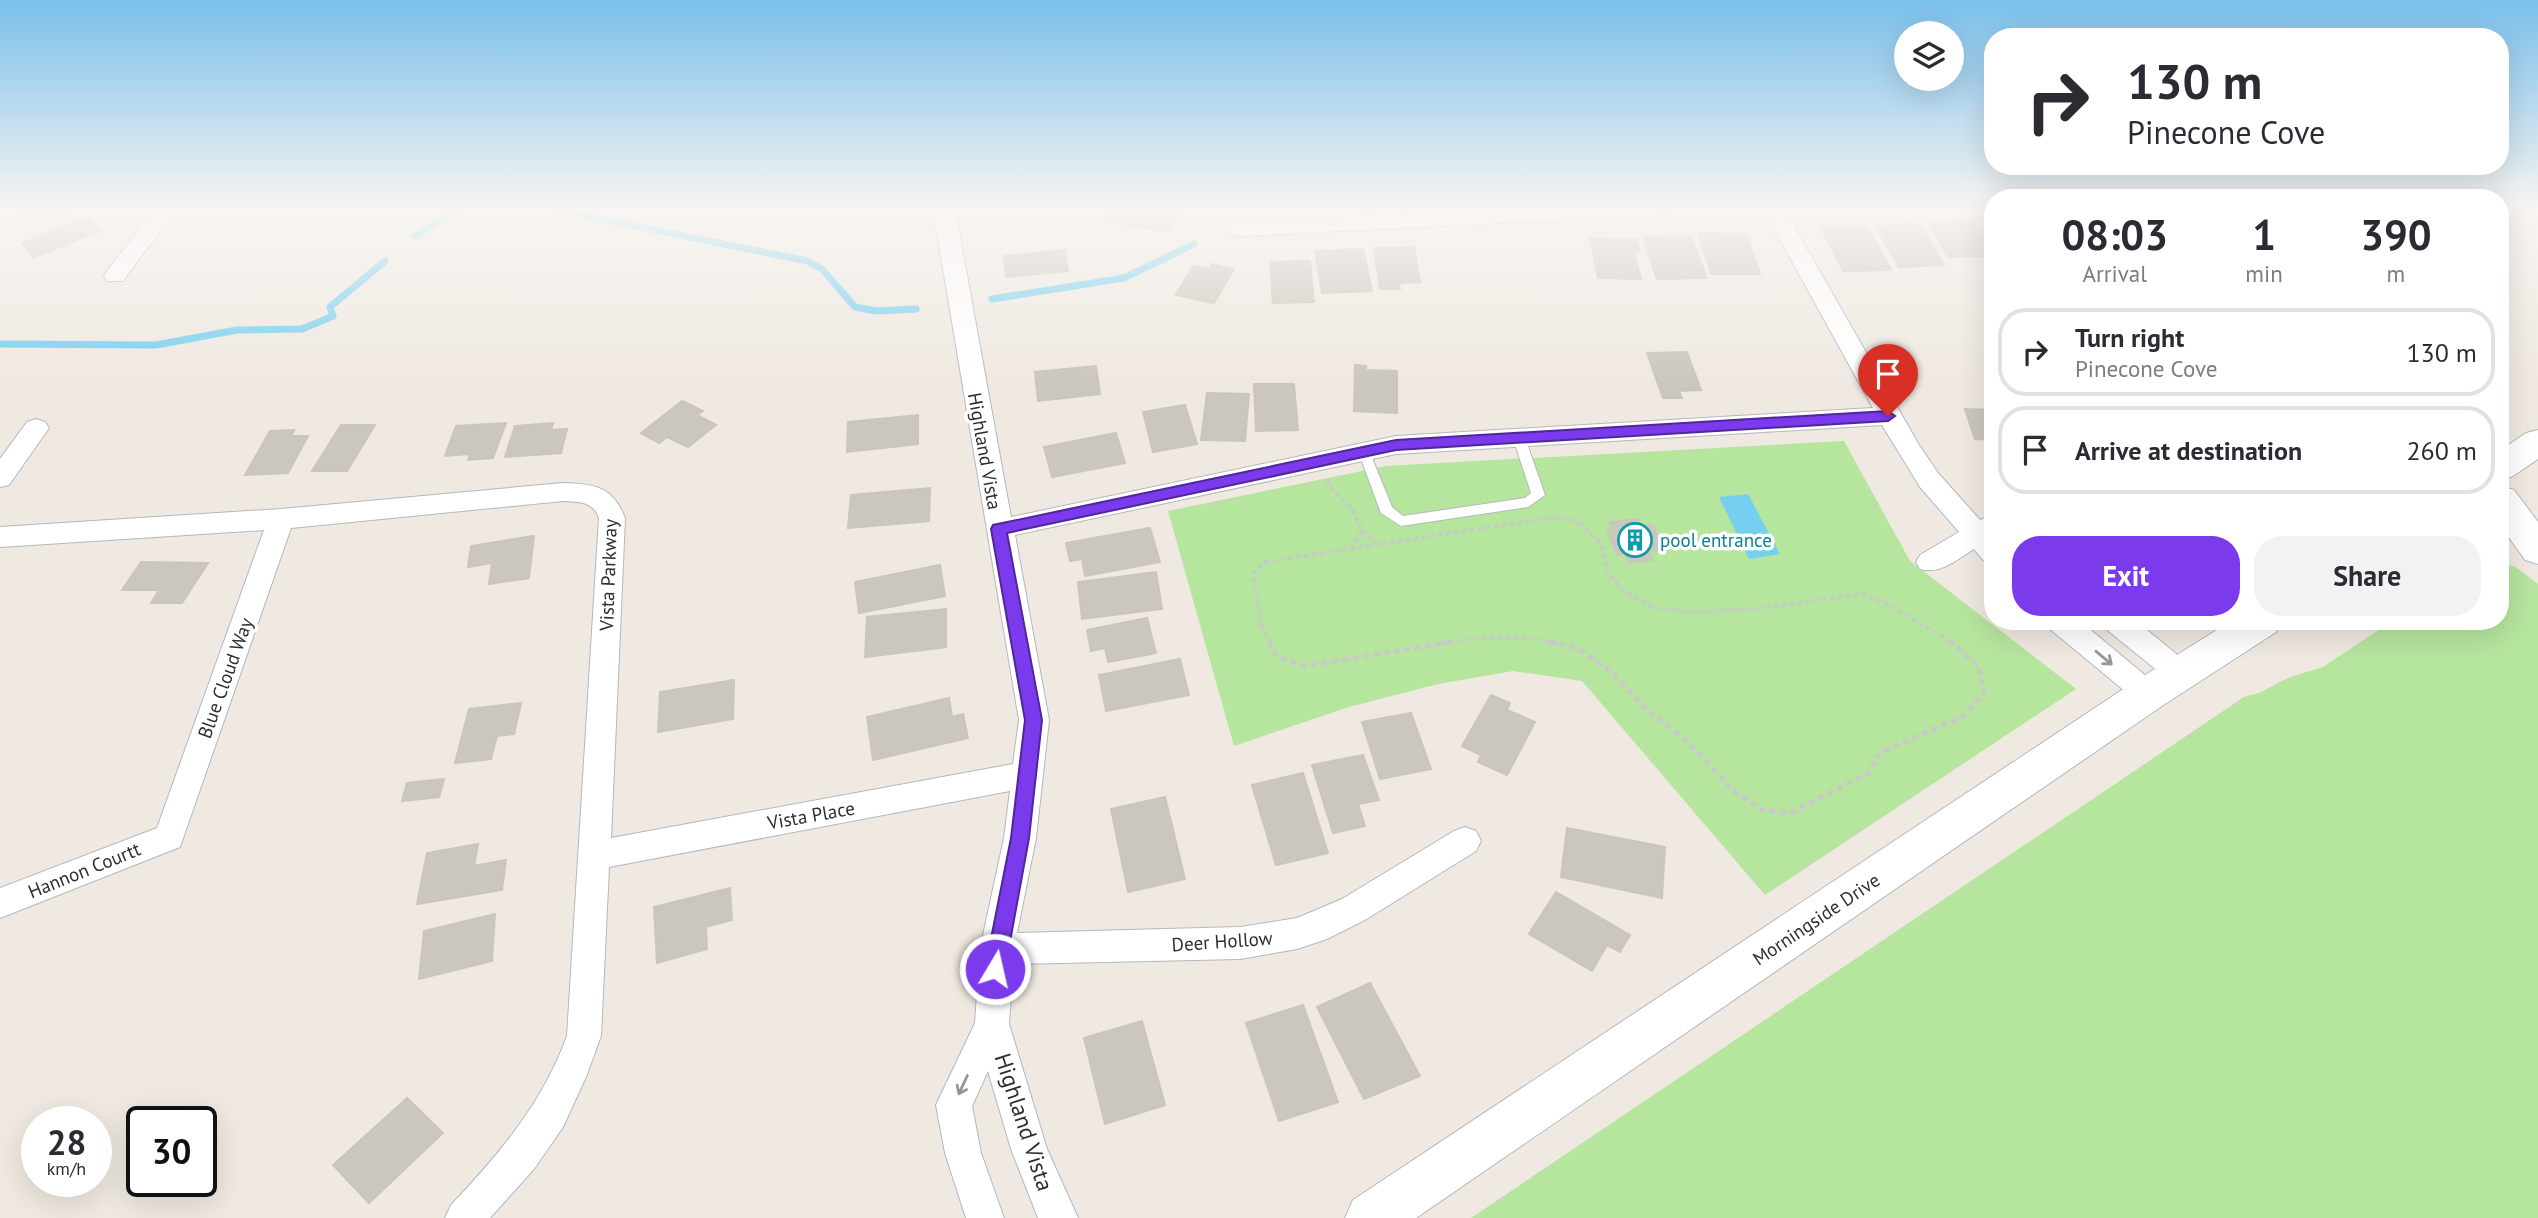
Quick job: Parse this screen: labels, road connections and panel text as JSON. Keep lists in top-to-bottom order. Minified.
{"streets":{"street":["Highland Vista","Vista Parkway","Blue Cloud Way","Vista Place","Hannon Courtt","Morningside Drive","Deer Hollow"]},"crossings":[["Highland Vista","Vista Place"],["Highland Vista","Deer Hollow"],["Vista Parkway","Blue Cloud Way"],["Vista Parkway","Vista Place"],["Blue Cloud Way","Hannon Courtt"]],"places":{"building":["pool entrance"]},"page":{"turn":["130 m","Pinecone Cove"],"eta":["08:03","Arrival","1","min","390","m"],"list":[{"name":"Turn right","note":"Pinecone Cove","value":"130 m"},{"name":"Arrive at destination","value":"260 m"}],"buttons":["Exit","Share"],"speed":"28 km/h","limit":"30"}}
